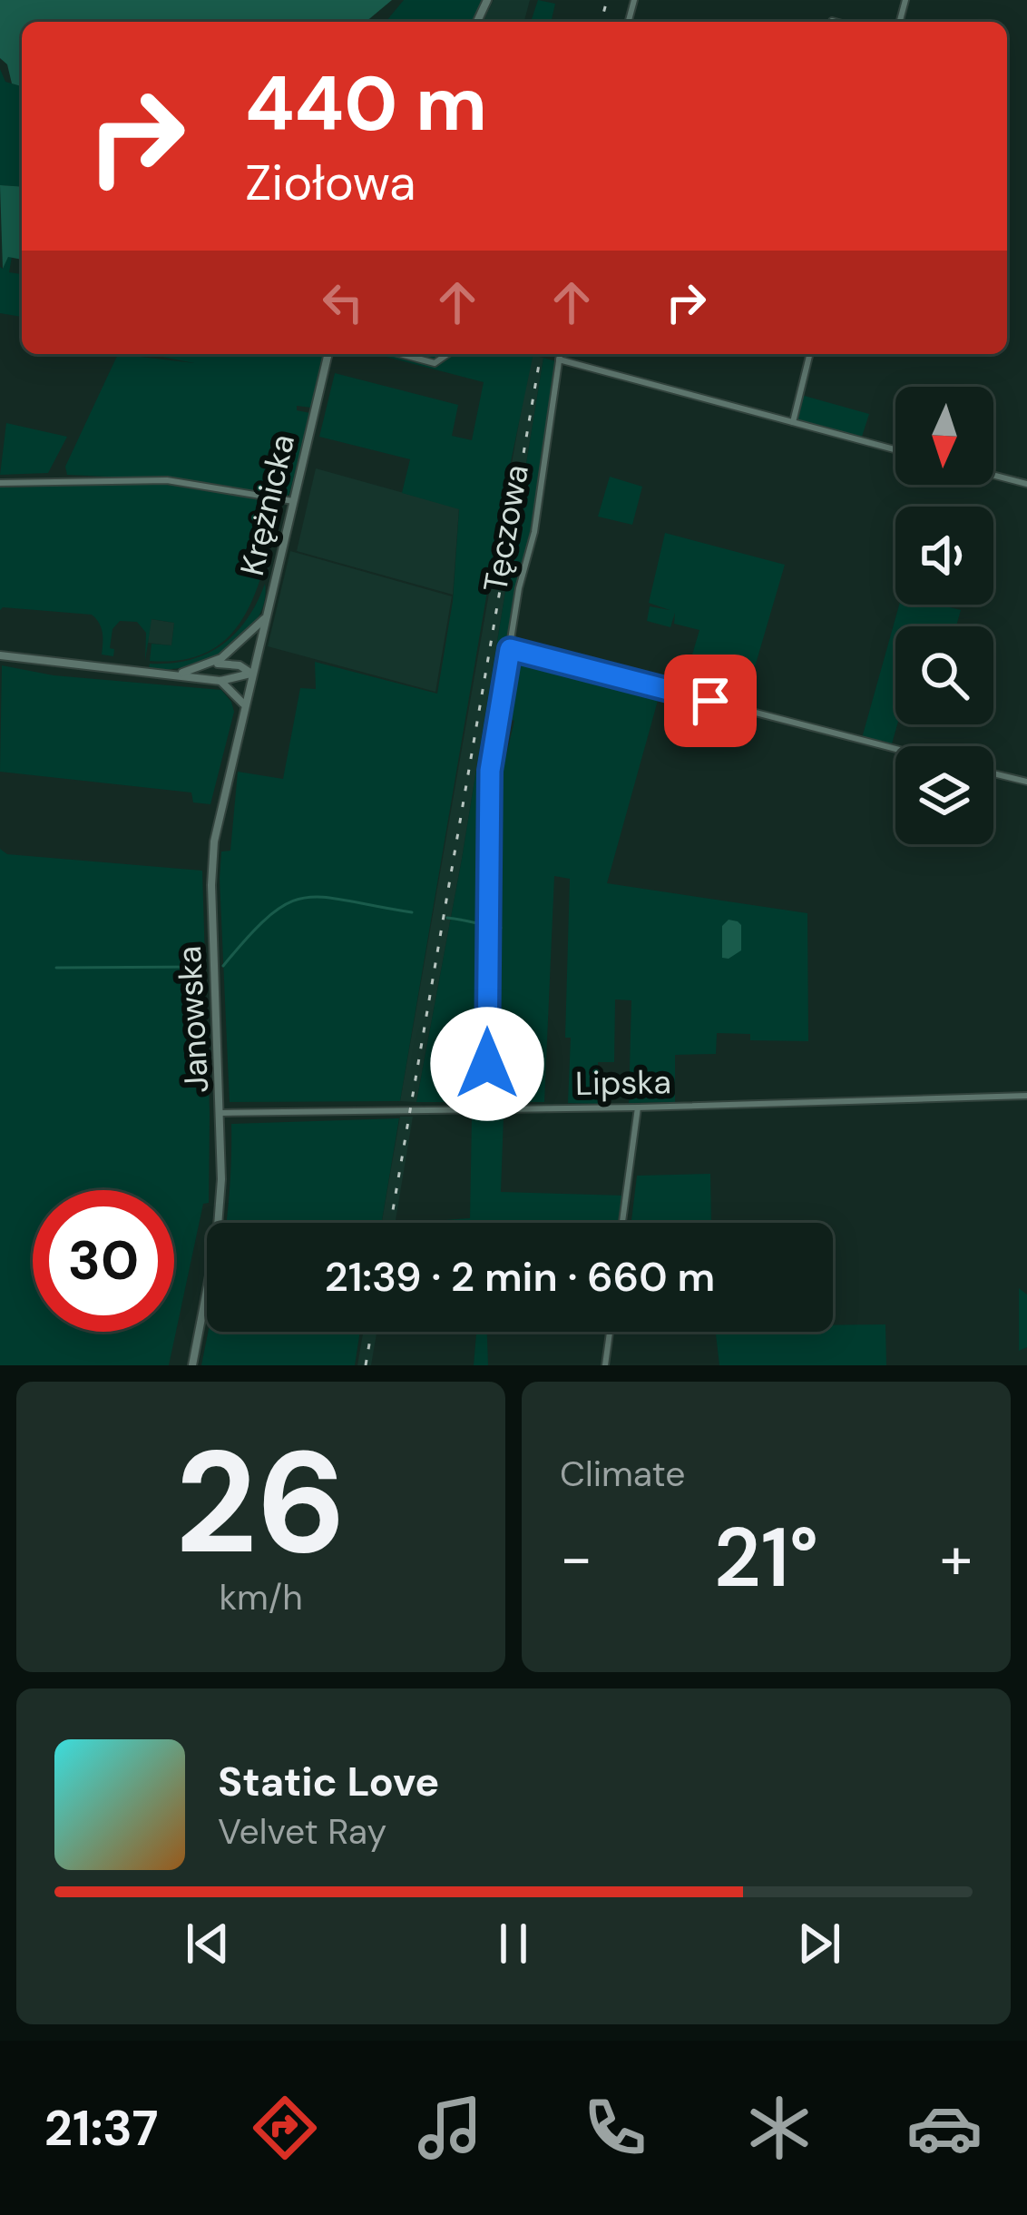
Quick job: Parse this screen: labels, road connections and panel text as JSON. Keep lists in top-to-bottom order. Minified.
{"streets":{"street":["Krężnicka","Tęczowa","Janowska","Lipska"]},"crossings":[["Krężnicka","Janowska"],["Tęczowa","Lipska"],["Janowska","Lipska"]],"north":"bottom","page":{"turn":["440 m","Ziołowa"],"limit":"30","trip":"21:39 · 2 min · 660 m","tile":[["26","km/h"],"Climate"],"heat":["−","21°","+"],"song":["Static Love","Velvet Ray"],"tabs":"21:37"}}
